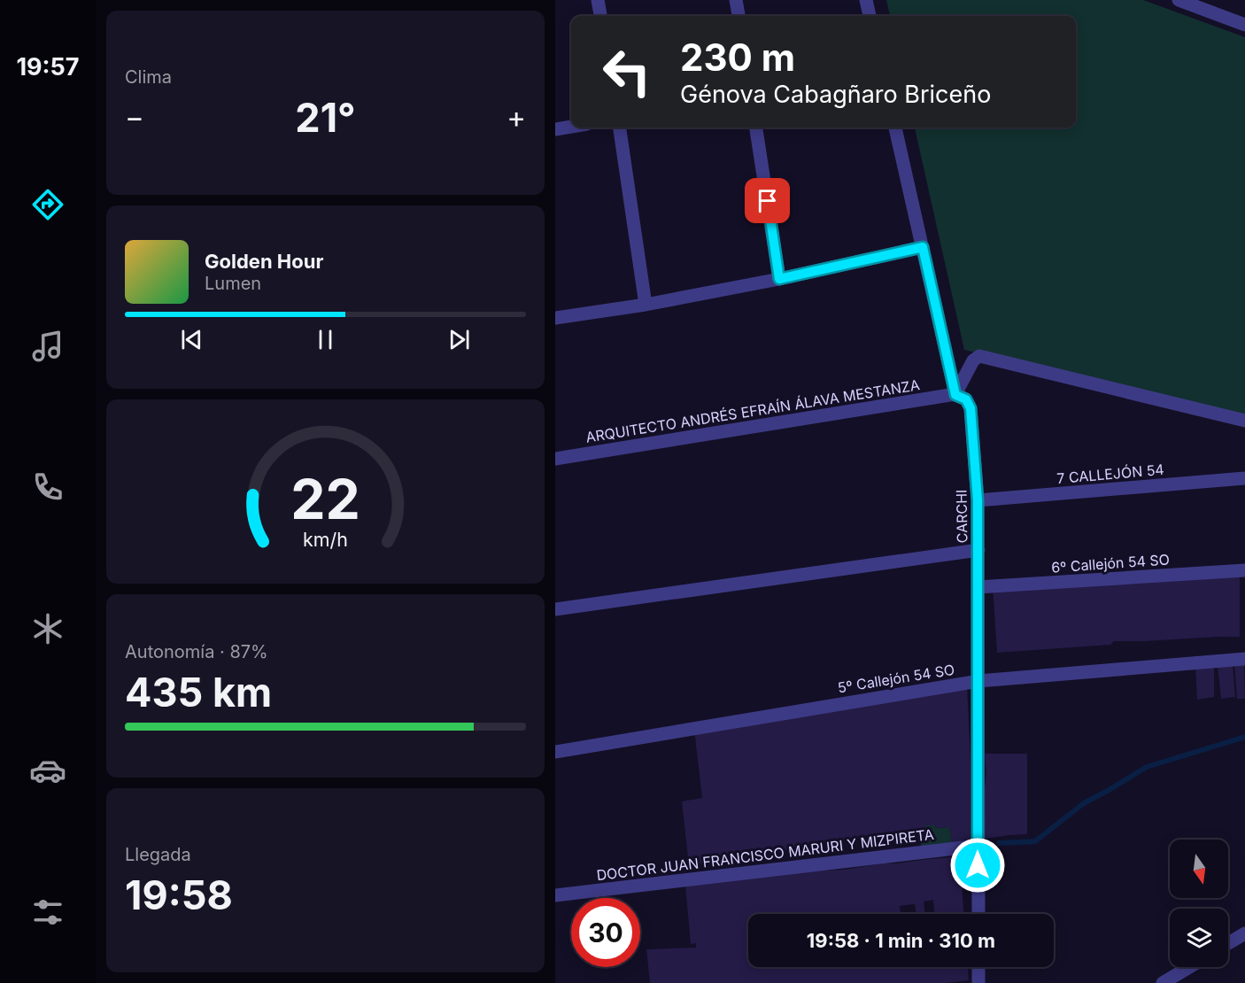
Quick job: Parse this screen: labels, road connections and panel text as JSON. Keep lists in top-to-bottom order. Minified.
{"streets":{"street":["ARQUITECTO ANDRÉS EFRAÍN ÁLAVA MESTANZA","7 CALLEJÓN 54","CARCHI","6º Callejón 54 SO","5º Callejón 54 SO","DOCTOR JUAN FRANCISCO MARURI Y MIZPIRETA"]},"crossings":[["ARQUITECTO ANDRÉS EFRAÍN ÁLAVA MESTANZA","CARCHI"],["7 CALLEJÓN 54","CARCHI"],["CARCHI","6º Callejón 54 SO"],["CARCHI","5º Callejón 54 SO"],["CARCHI","DOCTOR JUAN FRANCISCO MARURI Y MIZPIRETA"]],"north":"bottom","page":{"tabs":"19:57","tile":["Clima",["Autonomía · 87%","435 km"],["Llegada","19:58"]],"turn":["230 m","Génova Cabagñaro Briceño"],"heat":["−","21°","+"],"song":["Golden Hour","Lumen"],"limit":"30","trip":"19:58 · 1 min · 310 m","gauge":["22","km/h"]}}
